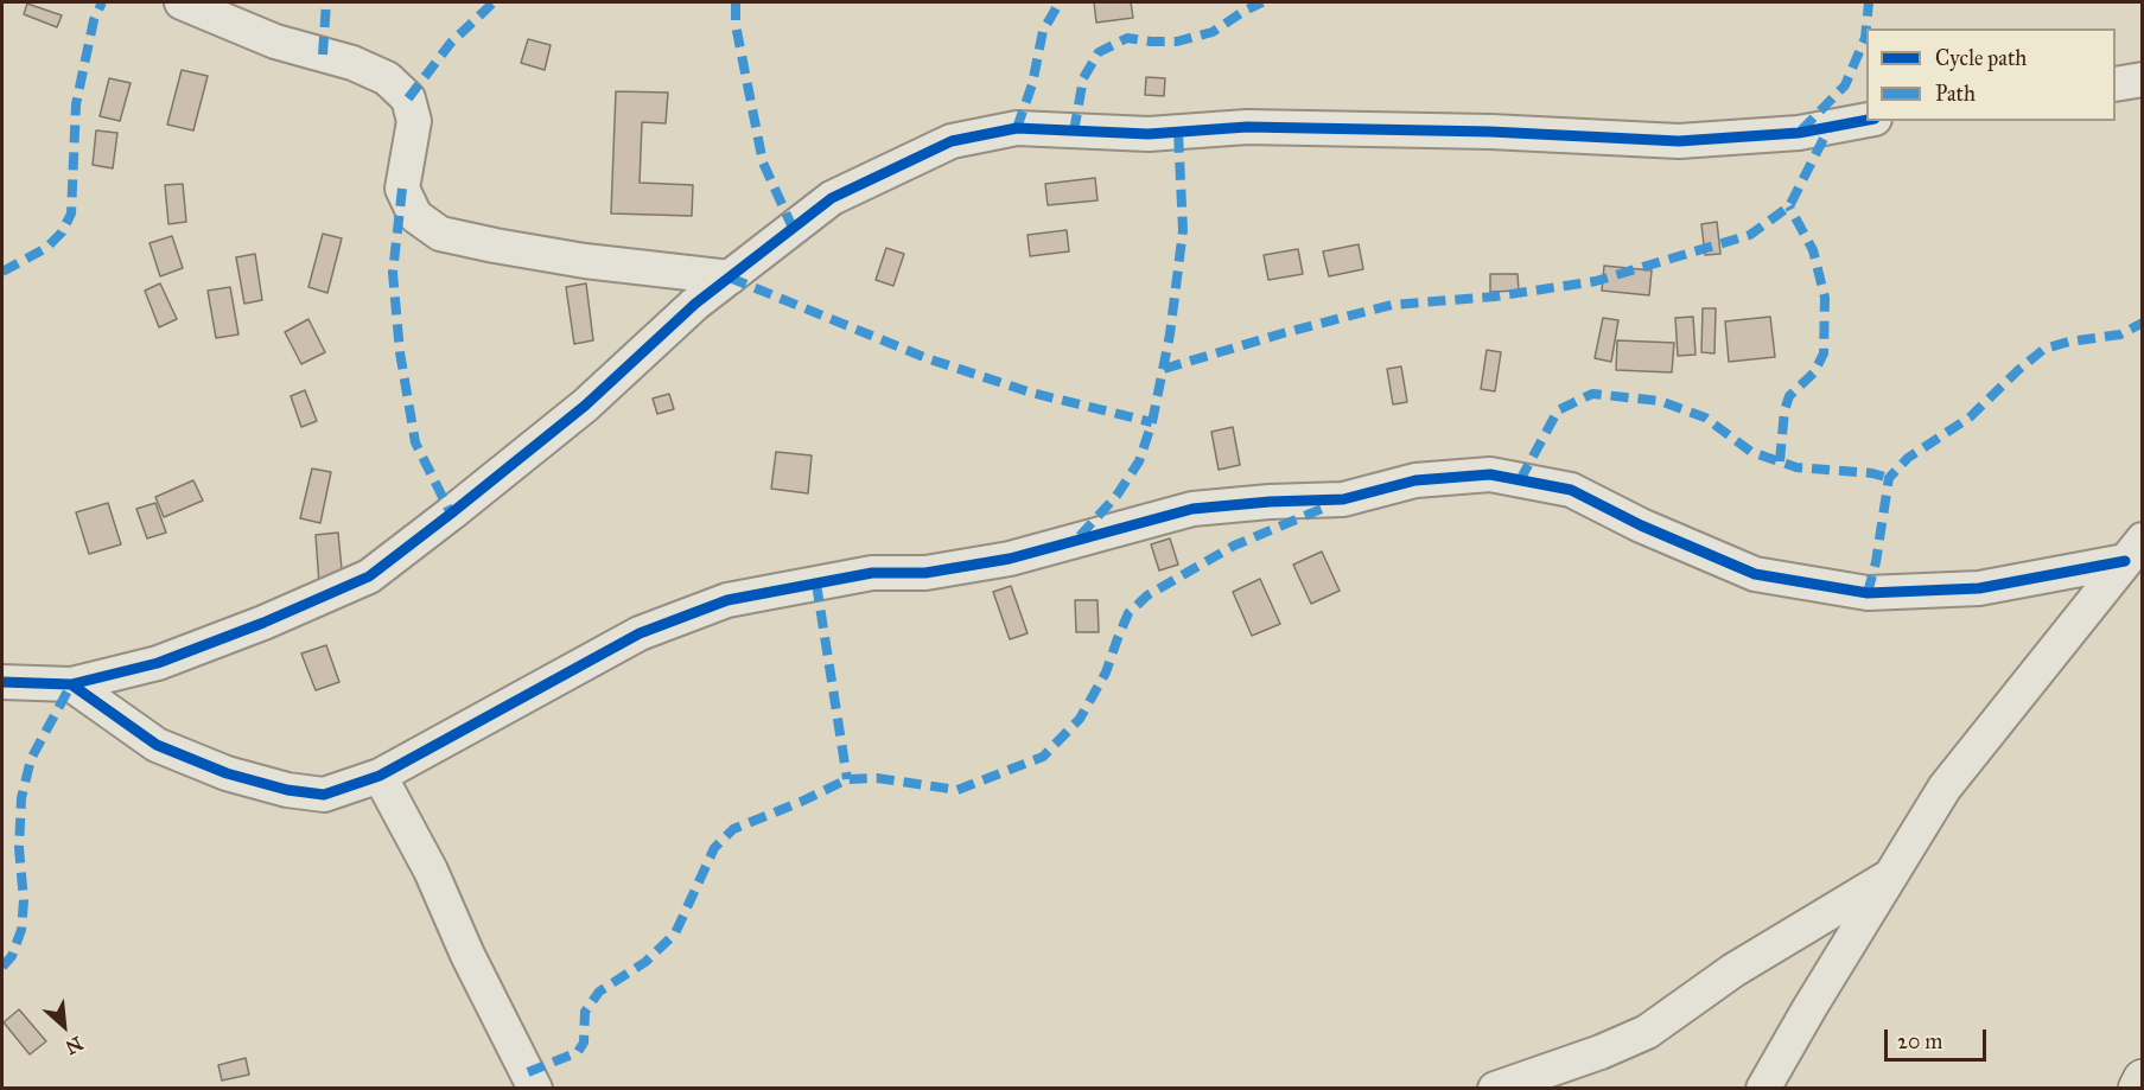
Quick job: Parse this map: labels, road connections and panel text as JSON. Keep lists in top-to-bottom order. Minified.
{"legend":["Cycle path","Path"],"scale_bar":"20 m","north":"bottom right"}
